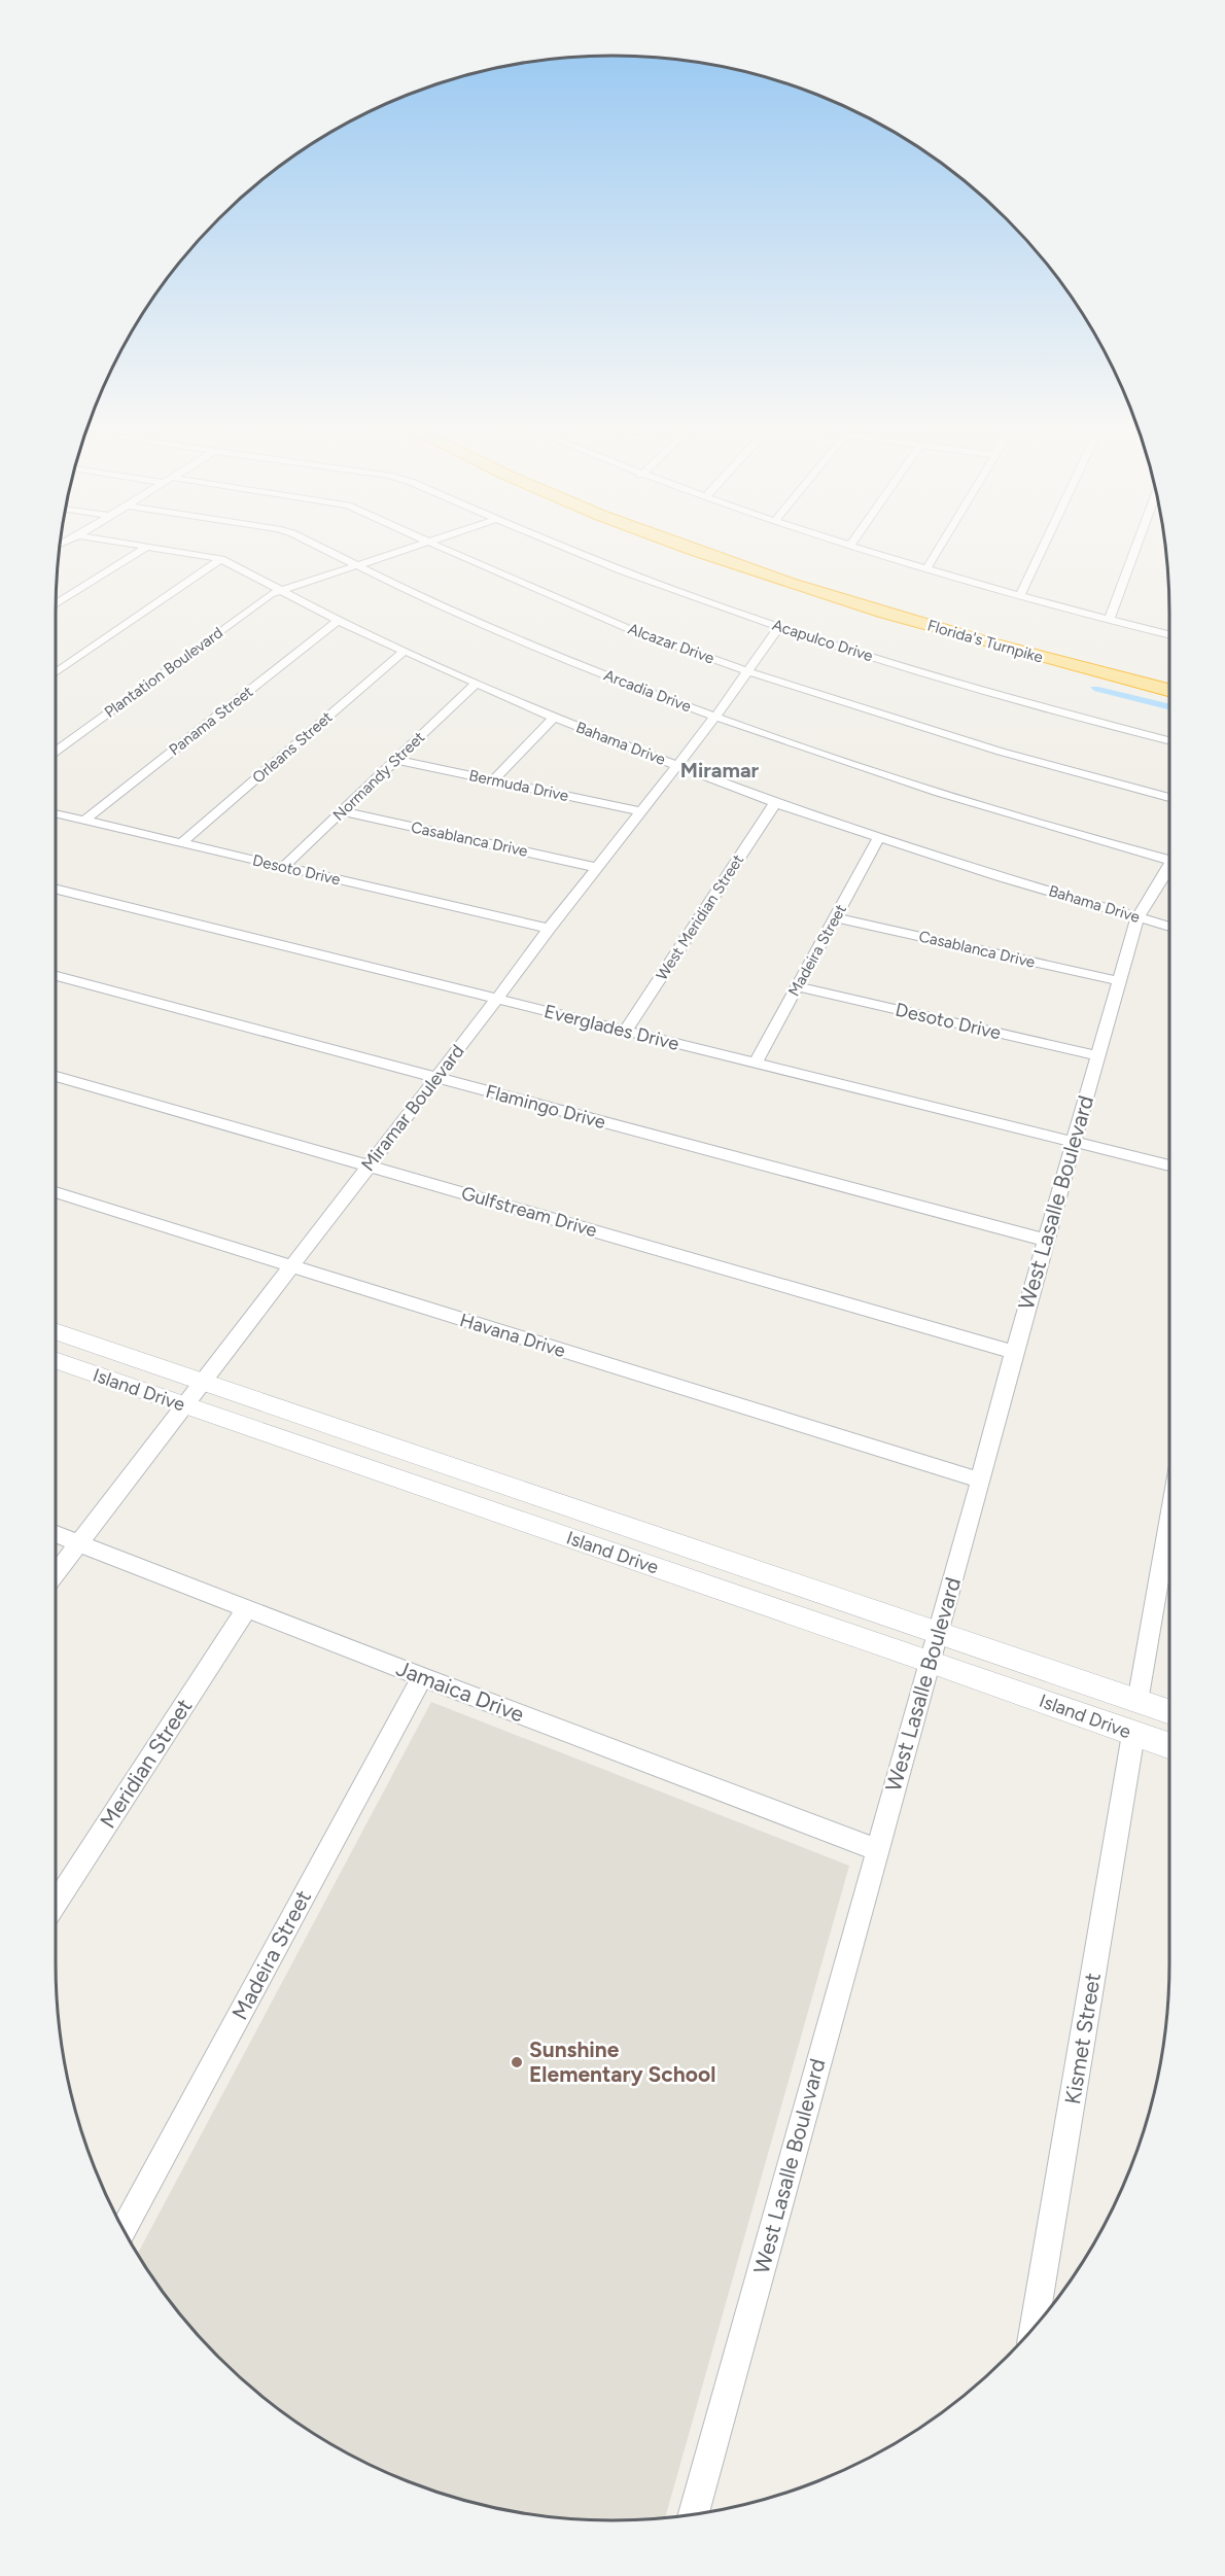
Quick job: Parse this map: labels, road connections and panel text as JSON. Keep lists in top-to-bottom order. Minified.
{"streets":{"highway":["Florida's Turnpike"],"street":["Acapulco Drive","Alcazar Drive","Plantation Boulevard","Arcadia Drive","Panama Street","Bahama Drive","Orleans Street","Normandy Street","Bermuda Drive","Casablanca Drive","Desoto Drive","West Meridian Street","Madeira Street","Everglades Drive","Flamingo Drive","Miramar Boulevard","West Lasalle Boulevard","Gulfstream Drive","Havana Drive","Island Drive","Jamaica Drive","Meridian Street","Kismet Street"]},"crossings":[["Acapulco Drive","Miramar Boulevard"],["Alcazar Drive","Miramar Boulevard"],["Plantation Boulevard","Arcadia Drive"],["Plantation Boulevard","Bahama Drive"],["Arcadia Drive","Miramar Boulevard"],["Panama Street","Bahama Drive"],["Panama Street","Desoto Drive"],["Bahama Drive","Orleans Street"],["Bahama Drive","Normandy Street"],["Bahama Drive","West Meridian Street"],["Bahama Drive","Madeira Street"],["Bahama Drive","Miramar Boulevard"],["Bahama Drive","West Lasalle Boulevard"],["Orleans Street","Desoto Drive"],["Normandy Street","Bermuda Drive"],["Normandy Street","Casablanca Drive"],["Normandy Street","Desoto Drive"],["Bermuda Drive","Miramar Boulevard"],["Casablanca Drive","Madeira Street"],["Casablanca Drive","Miramar Boulevard"],["Casablanca Drive","West Lasalle Boulevard"],["Desoto Drive","Madeira Street"],["Desoto Drive","Miramar Boulevard"],["Desoto Drive","West Lasalle Boulevard"],["West Meridian Street","Everglades Drive"],["Madeira Street","Everglades Drive"],["Madeira Street","Jamaica Drive"],["Everglades Drive","Miramar Boulevard"],["Everglades Drive","West Lasalle Boulevard"],["Flamingo Drive","Miramar Boulevard"],["Flamingo Drive","West Lasalle Boulevard"],["Miramar Boulevard","Gulfstream Drive"],["Miramar Boulevard","Havana Drive"],["Miramar Boulevard","Island Drive"],["Miramar Boulevard","Jamaica Drive"],["West Lasalle Boulevard","Gulfstream Drive"],["West Lasalle Boulevard","Havana Drive"],["West Lasalle Boulevard","Island Drive"],["West Lasalle Boulevard","Jamaica Drive"],["Island Drive","Kismet Street"],["Jamaica Drive","Meridian Street"]],"districts":["Miramar"],"places":["Sunshine Elementary School"]}
